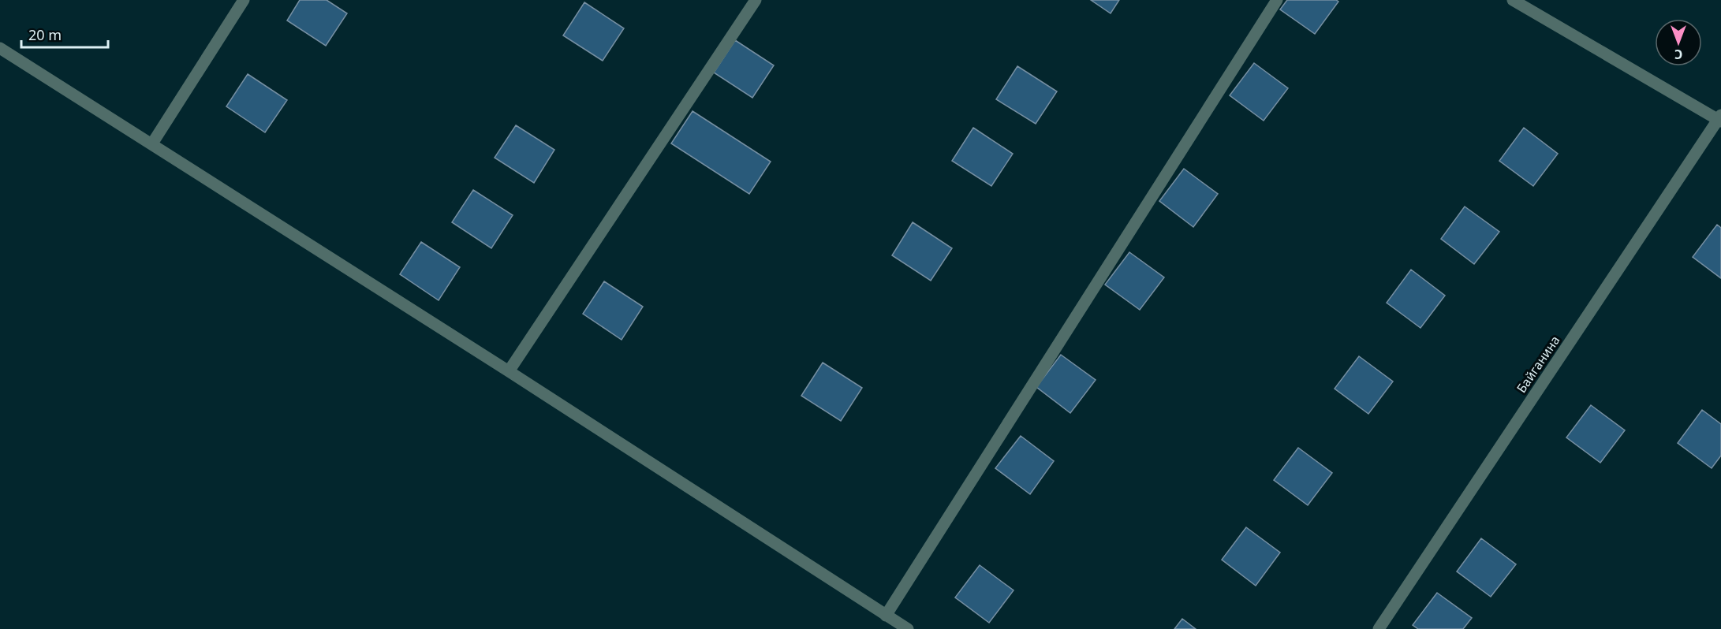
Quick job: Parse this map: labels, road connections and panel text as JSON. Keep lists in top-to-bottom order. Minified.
{"streets":{"street":["Байганина"]},"scale_bar":"20 m","north":"bottom"}
